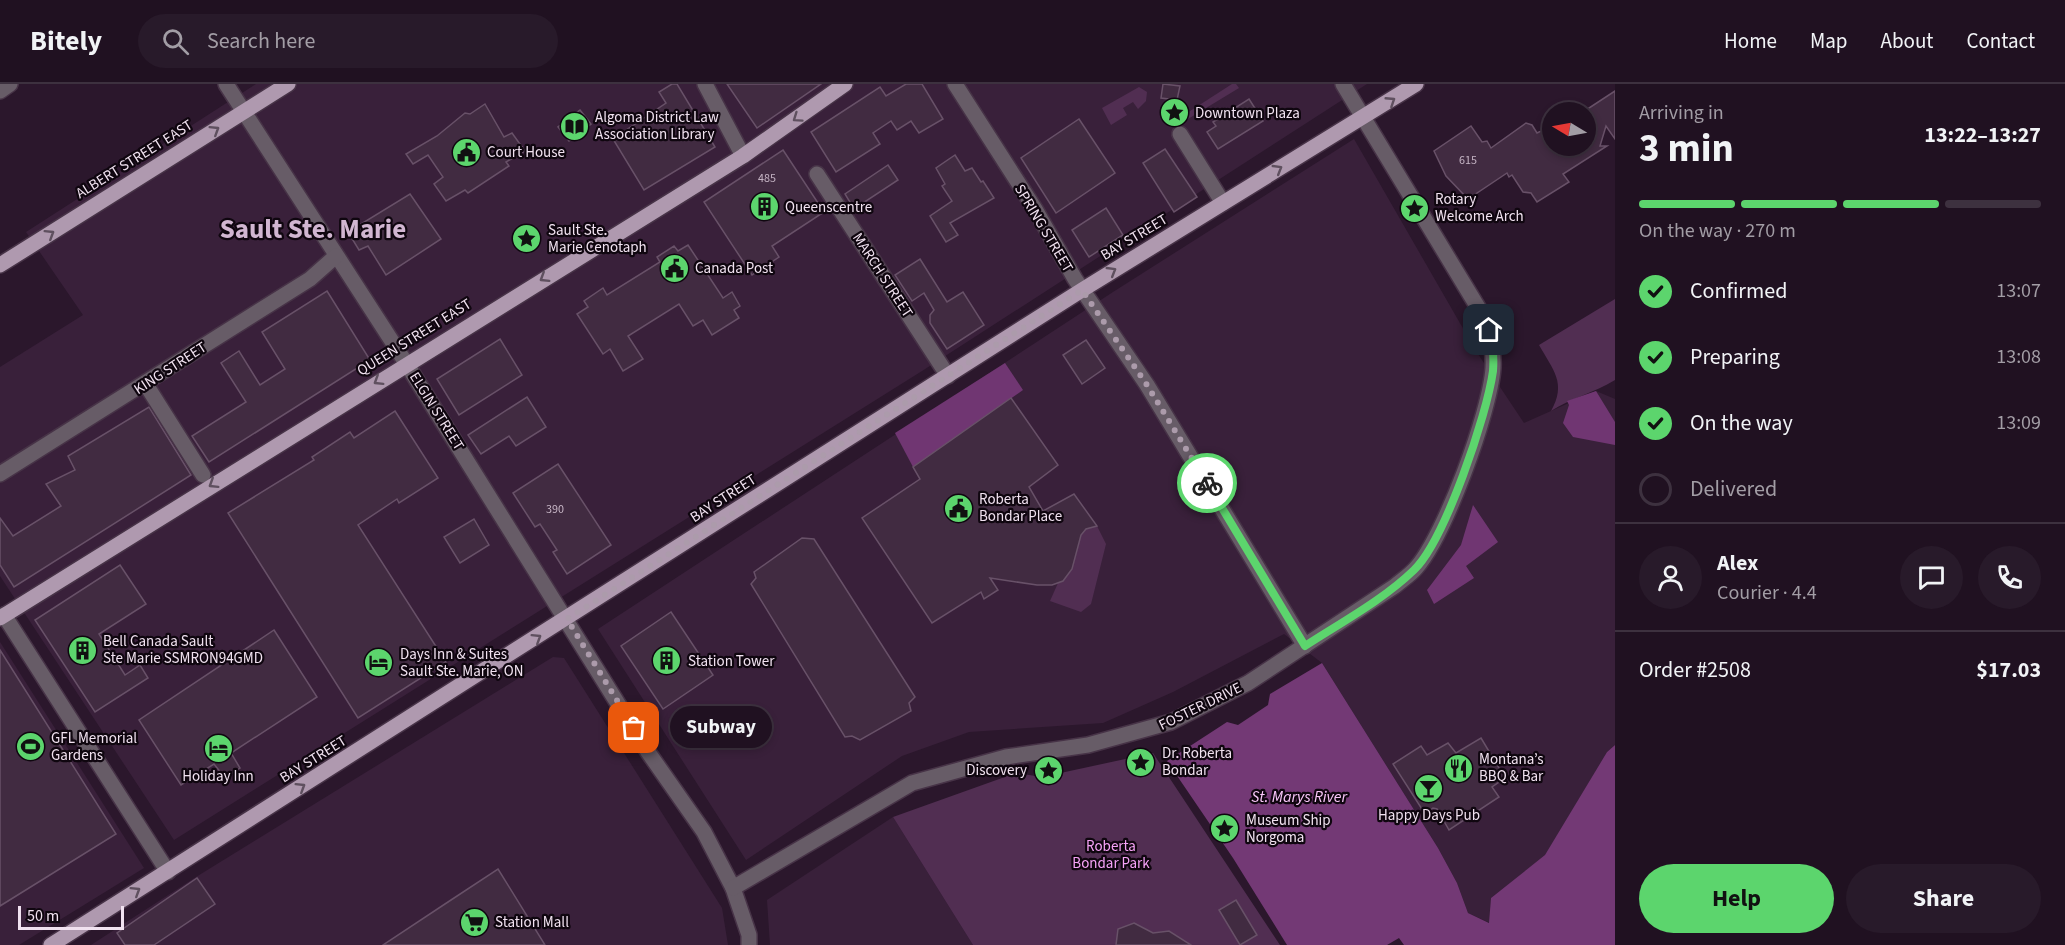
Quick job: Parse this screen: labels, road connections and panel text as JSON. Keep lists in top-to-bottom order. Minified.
{"streets":{"main road":["ALBERT STREET EAST","BAY STREET","QUEEN STREET EAST"],"street":["SPRING STREET","MARCH STREET","KING STREET","ELGIN STREET","FOSTER DRIVE"]},"crossings":[["ALBERT STREET EAST","ELGIN STREET"],["SPRING STREET","BAY STREET"],["SPRING STREET","FOSTER DRIVE"],["BAY STREET","MARCH STREET"],["BAY STREET","ELGIN STREET"],["BAY STREET","FOSTER DRIVE"],["QUEEN STREET EAST","ELGIN STREET"],["KING STREET","ELGIN STREET"],["ELGIN STREET","FOSTER DRIVE"]],"one_way":["ALBERT STREET EAST","BAY STREET","QUEEN STREET EAST"],"districts":["Sault Ste. Marie"],"water":["St. Marys River"],"parks":["Roberta Bondar Park"],"places":{"place":["Downtown Plaza","Rotary Welcome Arch","Sault Ste. Marie Cenotaph","Dr. Roberta Bondar","Discovery","Museum Ship Norgoma"],"library":["Algoma District Law Association Library"],"public building":["Court House","Canada Post","Roberta Bondar Place"],"building":["Queenscentre","Bell Canada Sault Ste Marie SSMRON94GMD","Station Tower"],"hotel":["Days Inn & Suites Sault Ste. Marie, ON","Holiday Inn"],"other":["Subway"],"sports":["GFL Memorial Gardens"],"restaurant":["Montana’s BBQ & Bar"],"bar":["Happy Days Pub"],"supermarket":["Station Mall"]},"house_numbers":["615","485","390"],"scale_bar":"50 m","north":"left","page":{"header":"Bitely","search":"Search here","nav":["Home","Map","About","Contact"],"heading":["3 min","Arriving in","13:22–13:27"],"panel":["Alex","Courier · 4.4","Order #2508","$17.03"],"bar":"On the way · 270 m","list":[["Confirmed","13:07"],["Preparing","13:08"],["On the way","13:09"],"Delivered"],"bubble":"Subway","buttons":["Help","Share"],"scale":"50 m"}}
